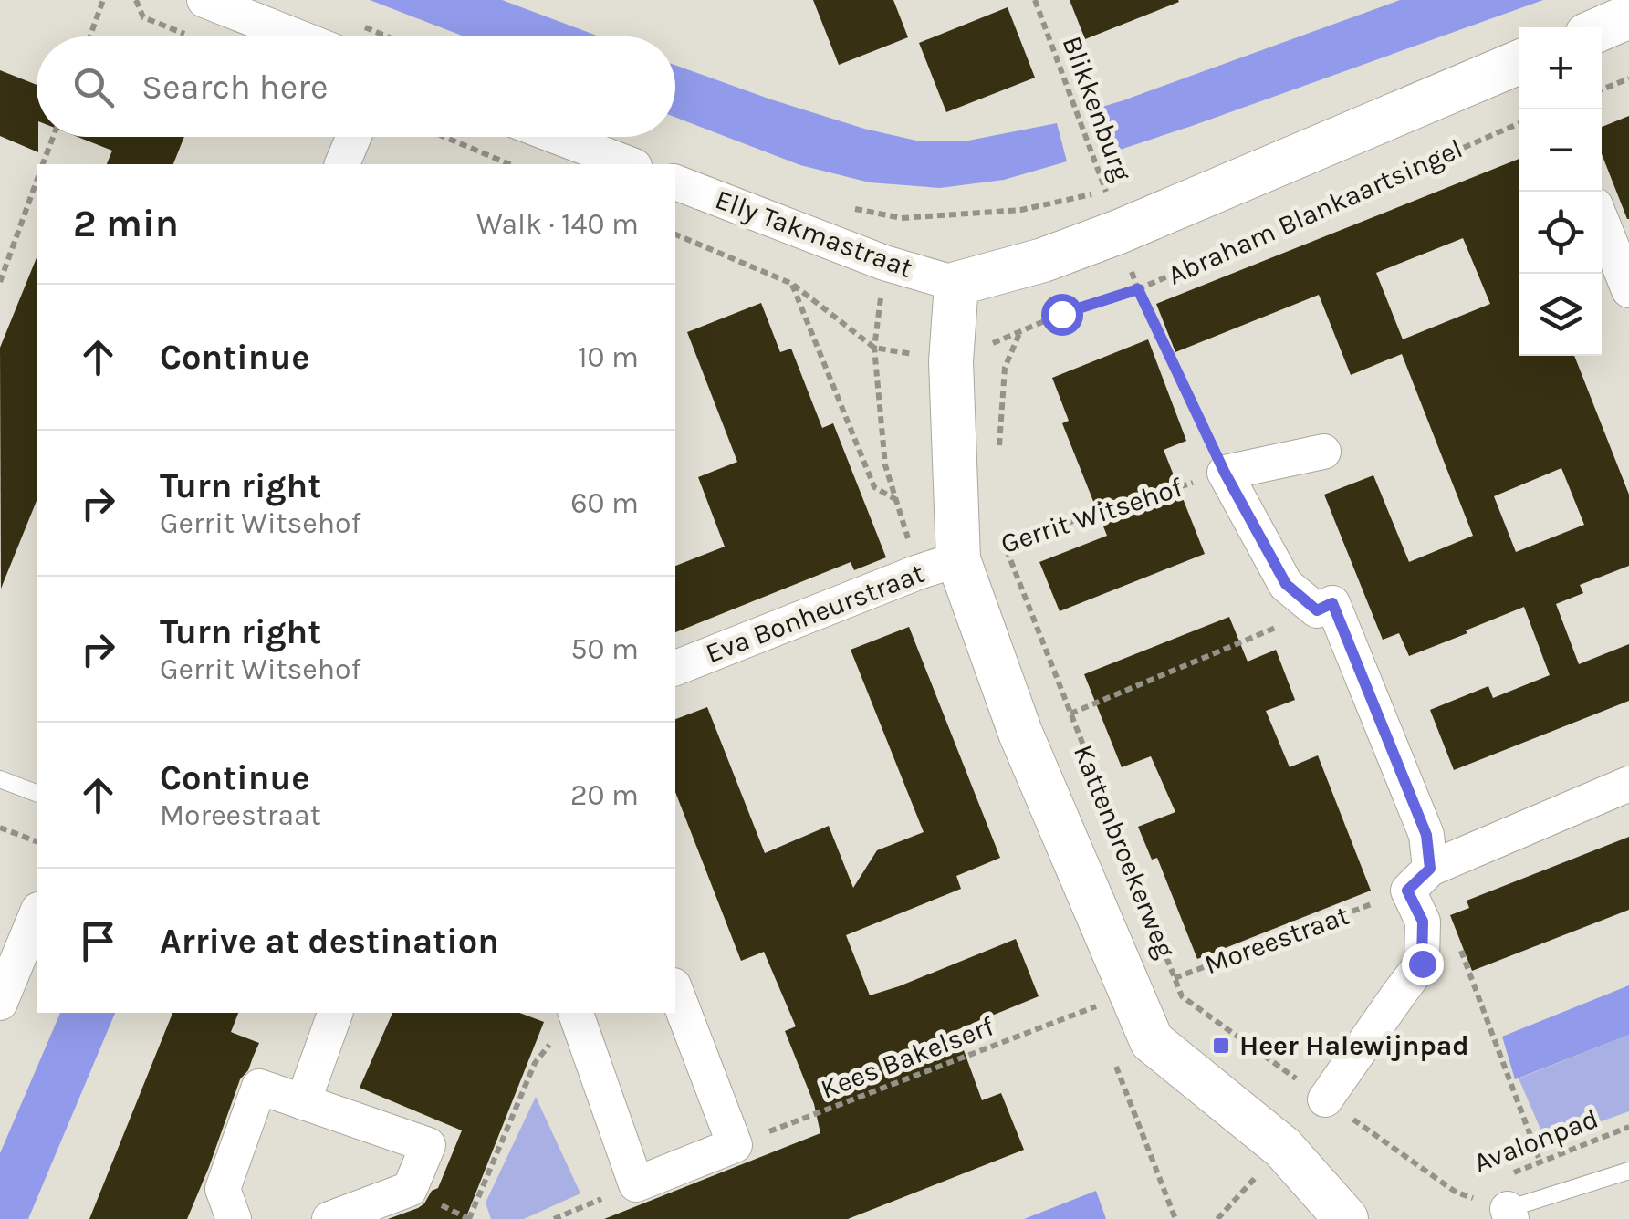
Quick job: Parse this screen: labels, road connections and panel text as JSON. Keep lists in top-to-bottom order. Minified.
{"streets":{"street":["Abraham Blankaartsingel","Elly Takmastraat","Eva Bonheurstraat","Kattenbroekerweg"],"path":["Blikkenburg","Gerrit Witsehof","Moreestraat","Kees Bakelserf","Avalonpad"]},"crossings":[["Blikkenburg","Abraham Blankaartsingel"],["Abraham Blankaartsingel","Elly Takmastraat"],["Abraham Blankaartsingel","Kattenbroekerweg"],["Elly Takmastraat","Kattenbroekerweg"],["Gerrit Witsehof","Eva Bonheurstraat"],["Gerrit Witsehof","Kattenbroekerweg"],["Eva Bonheurstraat","Kattenbroekerweg"],["Kattenbroekerweg","Moreestraat"],["Kattenbroekerweg","Kees Bakelserf"],["Kattenbroekerweg","Avalonpad"],["Moreestraat","Kees Bakelserf"]],"places":{"transit":["Heer Halewijnpad"]},"page":{"map_buttons":["+","−"],"search":"Search here","heading":["2 min","Walk · 140 m"],"list":[["Continue","10 m"],["Turn right","Gerrit Witsehof","60 m"],["Turn right","Gerrit Witsehof","50 m"],["Continue","Moreestraat","20 m"],"Arrive at destination"]}}
